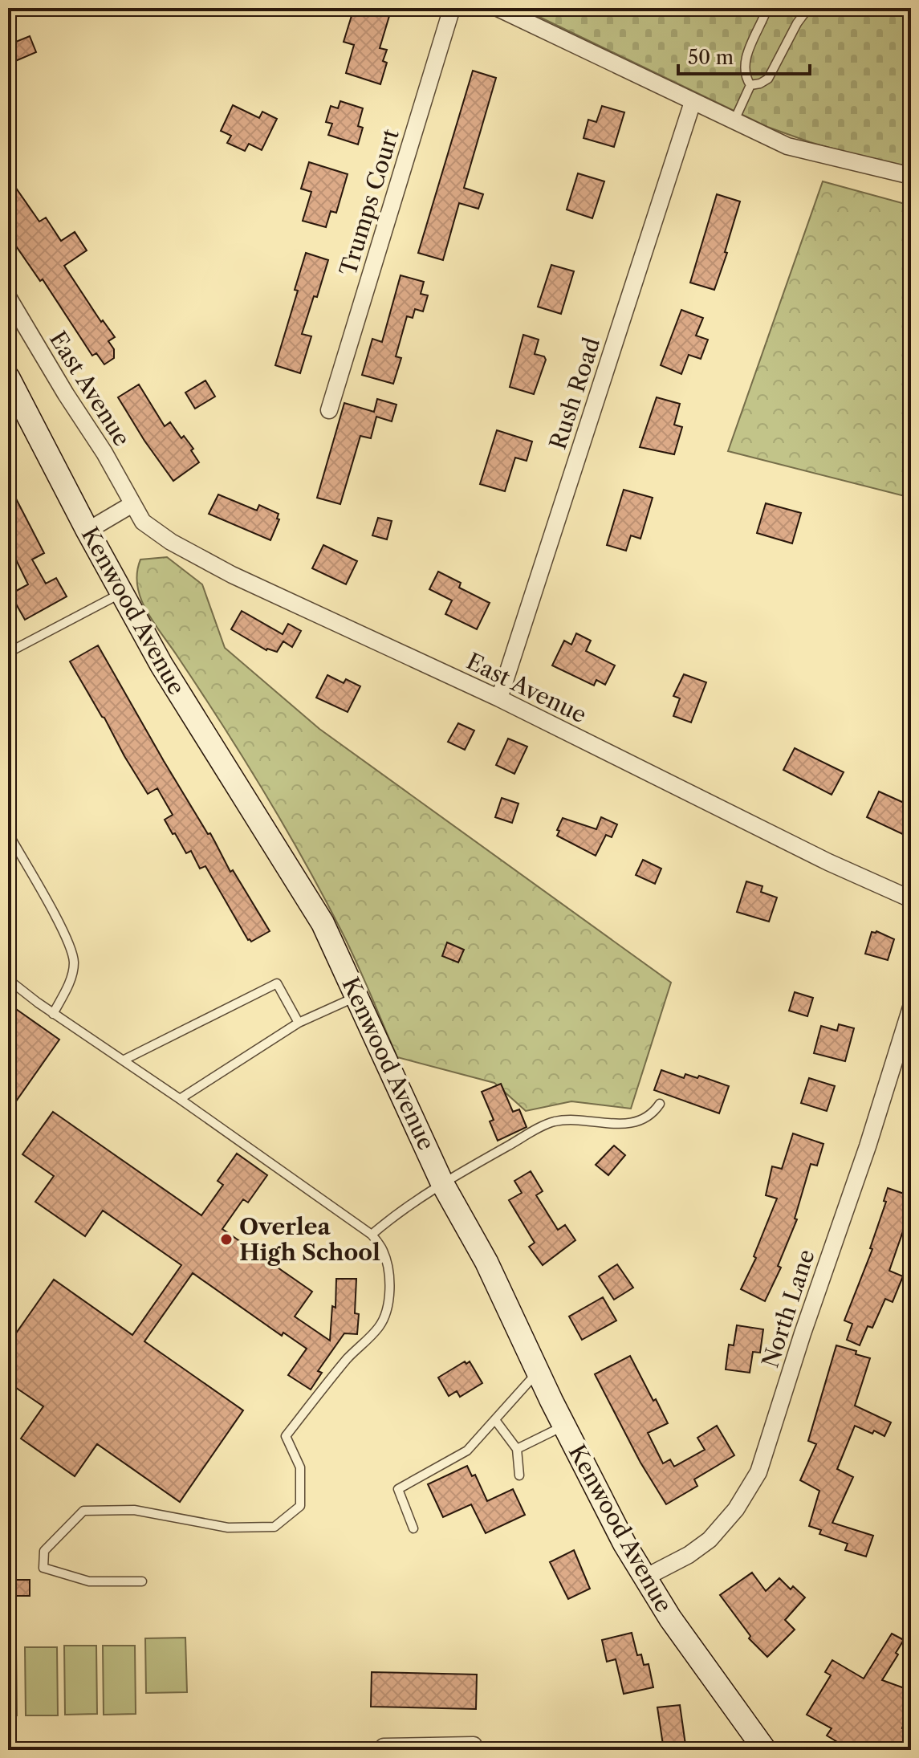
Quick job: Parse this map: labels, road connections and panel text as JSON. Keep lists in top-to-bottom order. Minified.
{"streets":{"main road":["Kenwood Avenue"],"street":["Trumps Court","East Avenue","Rush Road","North Lane"]},"crossings":[["East Avenue","Rush Road"],["Kenwood Avenue","North Lane"]],"places":["Overlea High School"],"scale_bar":"50 m"}
